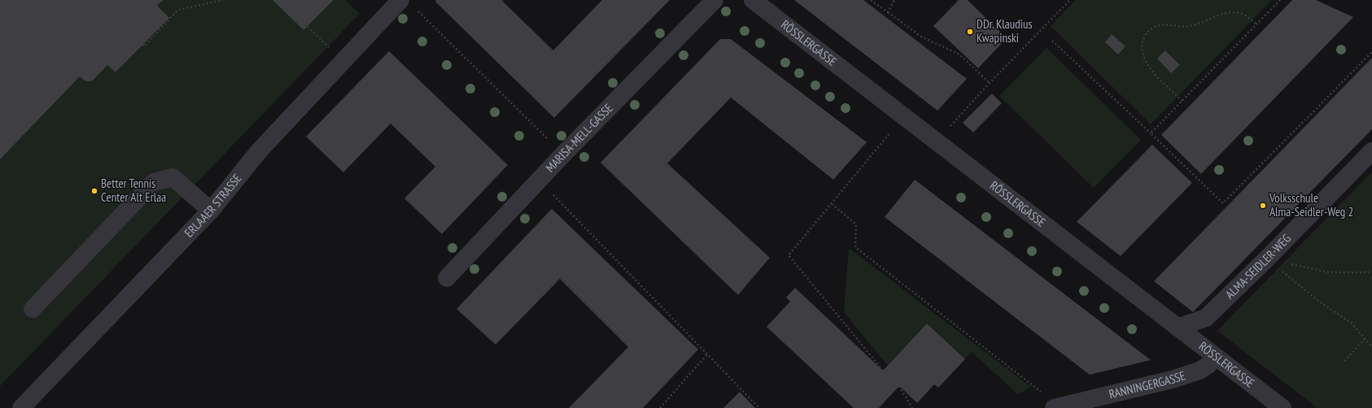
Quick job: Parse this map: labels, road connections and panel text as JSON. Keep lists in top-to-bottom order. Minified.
{"streets":{"street":["RÖSSLERGASSE","MARISA-MELL-GASSE","ERLAAER STRASSE","ALMA-SEIDLER-WEG","RANNINGERGASSE"]},"crossings":[["RÖSSLERGASSE","ALMA-SEIDLER-WEG"],["RÖSSLERGASSE","RANNINGERGASSE"]],"places":["DDr. Klaudius Kwapinski","Better Tennis Center Alt Erlaa","Volksschule Alma-Seidler-Weg 2"]}
